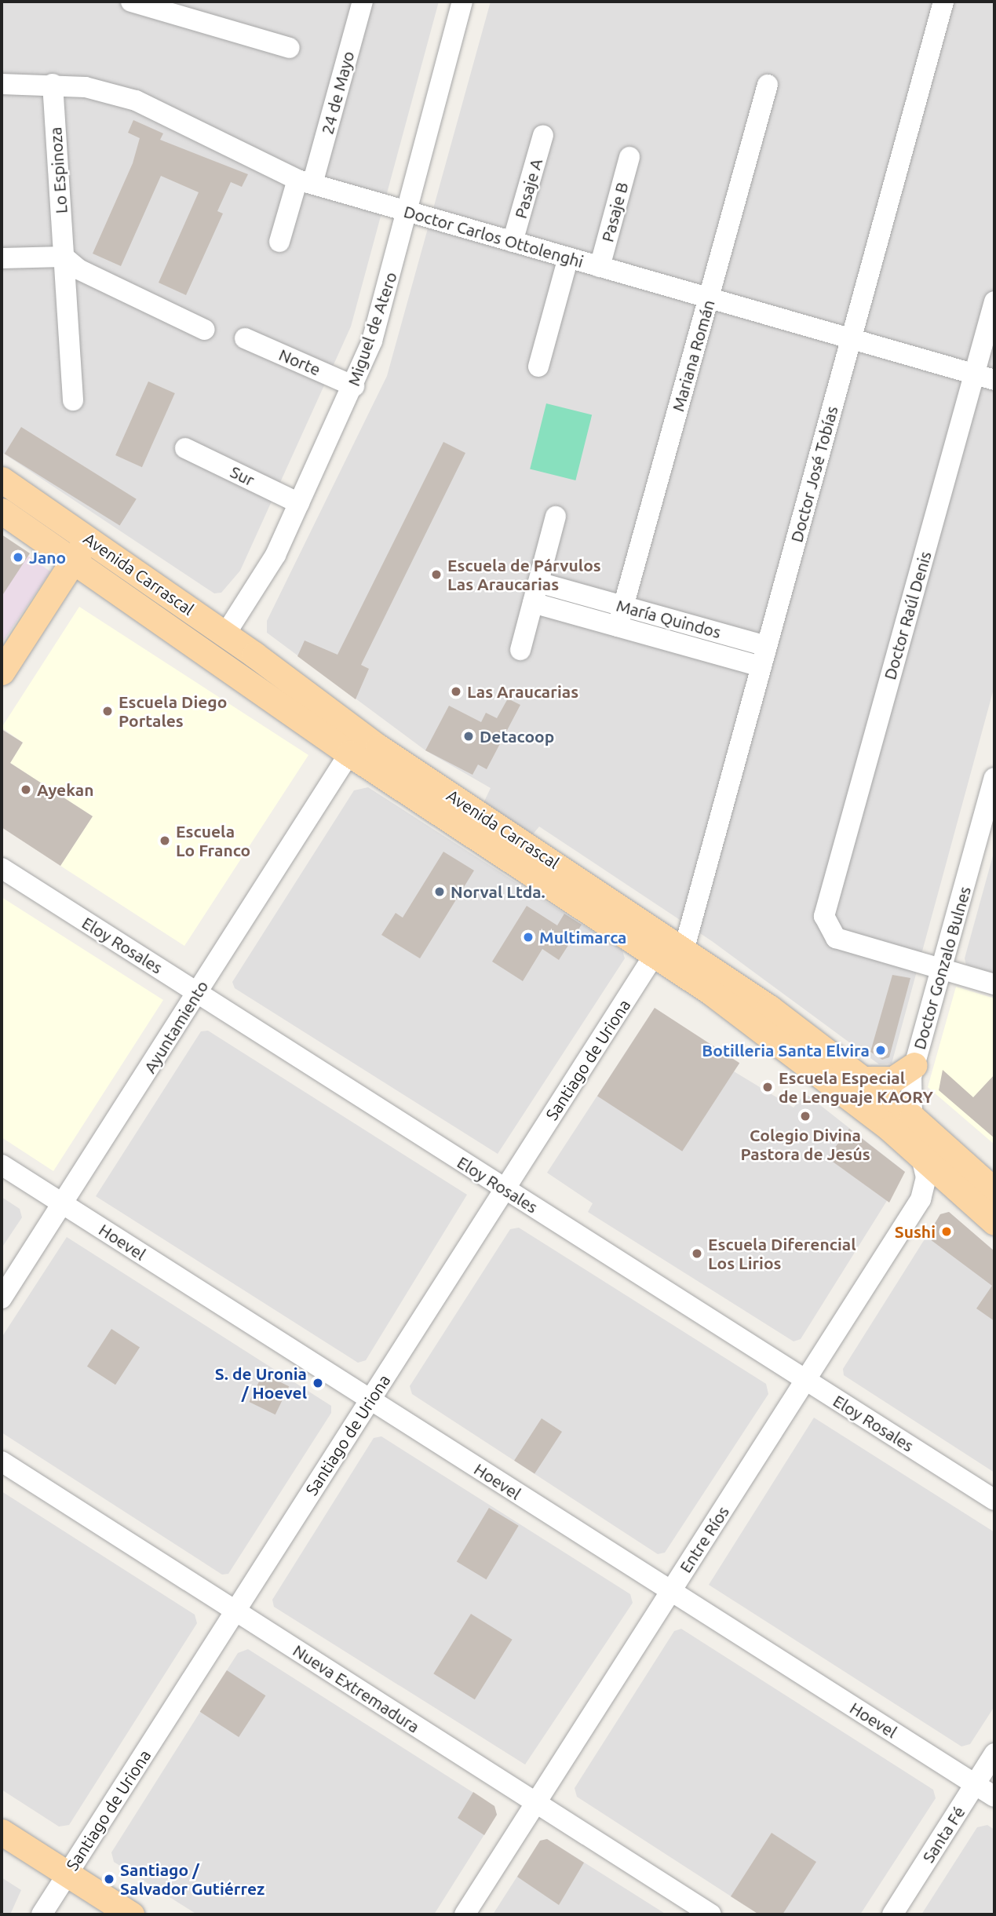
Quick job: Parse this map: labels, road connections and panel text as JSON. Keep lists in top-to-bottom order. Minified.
{"streets":{"main road":["Avenida Carrascal"],"street":["24 de Mayo","Lo Espinoza","Pasaje A","Pasaje B","Doctor Carlos Ottolenghi","Miguel de Atero","Mariana Román","Norte","Doctor José Tobías","Sur","Doctor Raúl Denis","María Quindos","Eloy Rosales","Doctor Gonzalo Bulnes","Ayuntamiento","Santiago de Uriona","Hoevel","Entre Ríos","Nueva Extremadura","Santa Fé"]},"crossings":[["24 de Mayo","Doctor Carlos Ottolenghi"],["Lo Espinoza","Doctor Carlos Ottolenghi"],["Pasaje A","Doctor Carlos Ottolenghi"],["Pasaje B","Doctor Carlos Ottolenghi"],["Doctor Carlos Ottolenghi","Miguel de Atero"],["Doctor Carlos Ottolenghi","Mariana Román"],["Doctor Carlos Ottolenghi","Doctor José Tobías"],["Doctor Carlos Ottolenghi","Doctor Raúl Denis"],["Miguel de Atero","Norte"],["Miguel de Atero","Sur"],["Miguel de Atero","Avenida Carrascal"],["Mariana Román","María Quindos"],["Doctor José Tobías","Avenida Carrascal"],["Doctor José Tobías","María Quindos"],["Avenida Carrascal","Doctor Gonzalo Bulnes"],["Avenida Carrascal","Ayuntamiento"],["Avenida Carrascal","Santiago de Uriona"],["Avenida Carrascal","Entre Ríos"],["Doctor Raúl Denis","Doctor Gonzalo Bulnes"],["Eloy Rosales","Ayuntamiento"],["Eloy Rosales","Santiago de Uriona"],["Eloy Rosales","Entre Ríos"],["Doctor Gonzalo Bulnes","Entre Ríos"],["Ayuntamiento","Hoevel"],["Santiago de Uriona","Hoevel"],["Santiago de Uriona","Nueva Extremadura"],["Hoevel","Entre Ríos"],["Hoevel","Santa Fé"],["Entre Ríos","Nueva Extremadura"]],"places":["Jano","Escuela de Párvulos Las Araucarias","Las Araucarias","Escuela Diego Portales","Detacoop","Ayekan","Escuela Lo Franco","Norval Ltda.","Multimarca","Botilleria Santa Elvira","Escuela Especial de Lenguaje KAORY","Colegio Divina Pastora de Jesús","Sushi","Escuela Diferencial Los Lirios","S. de Uronia / Hoevel","Santiago / Salvador Gutiérrez"]}
